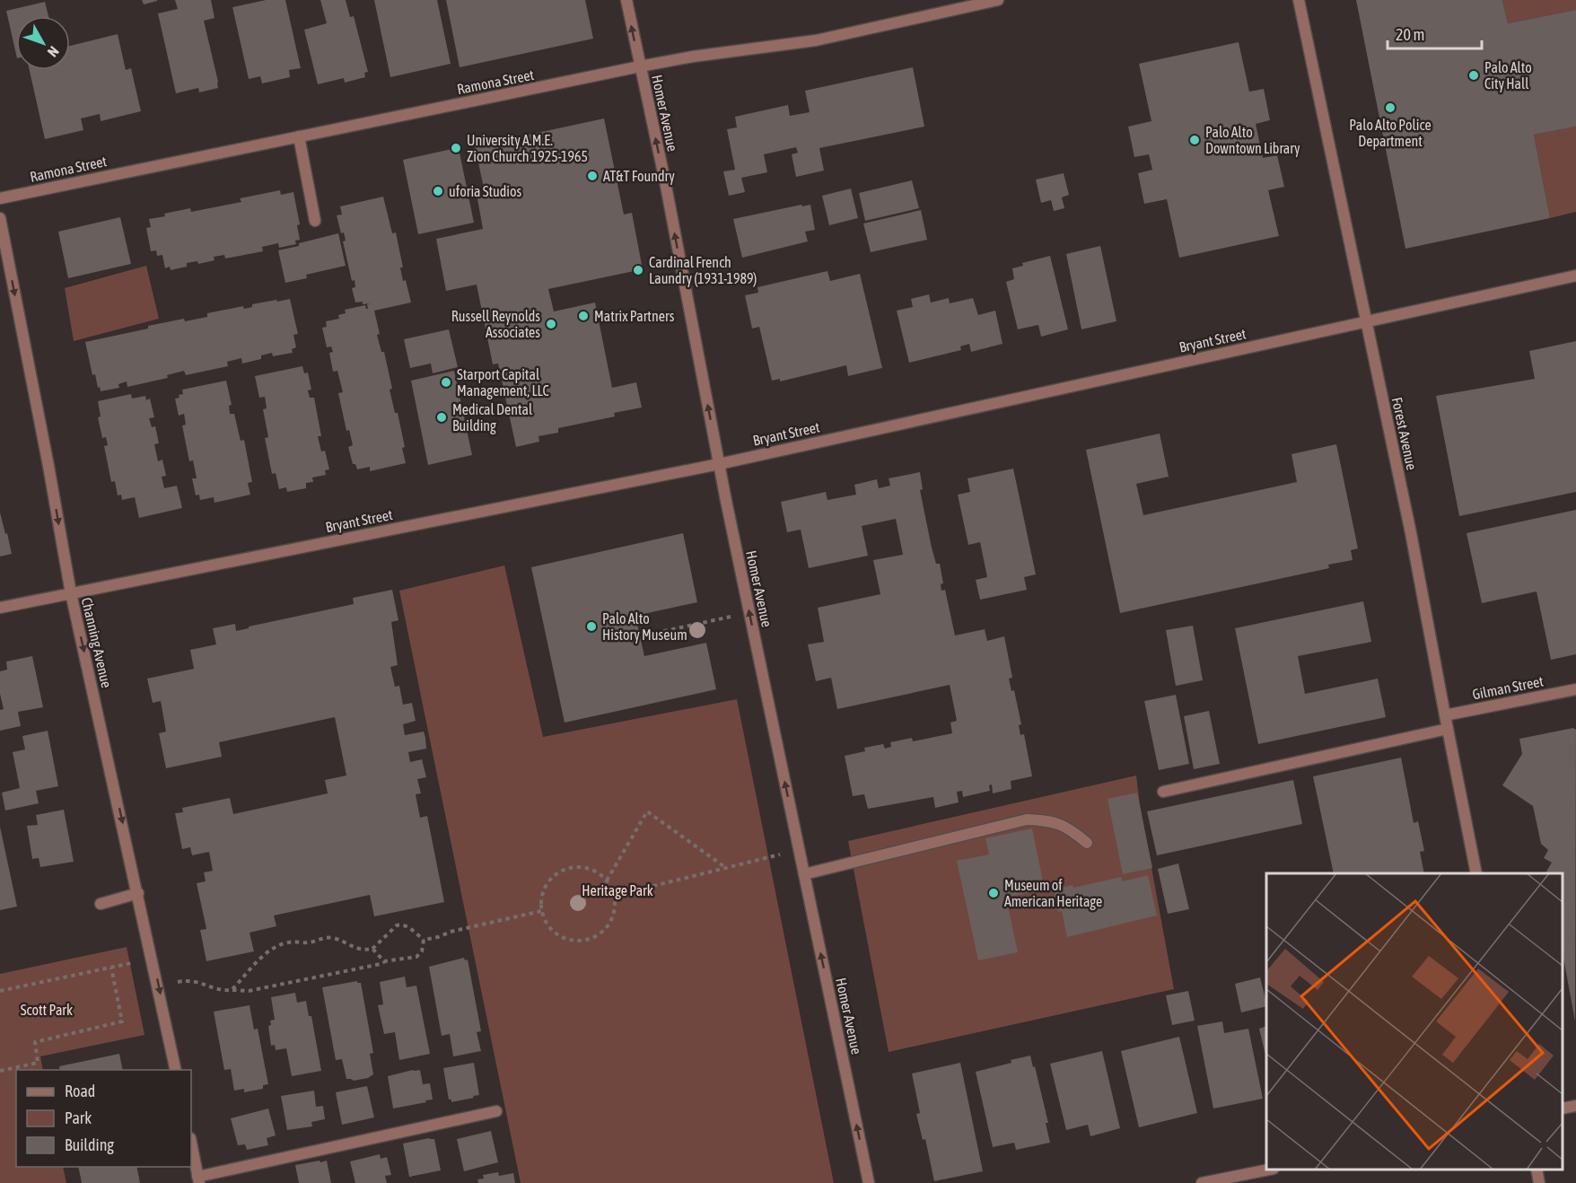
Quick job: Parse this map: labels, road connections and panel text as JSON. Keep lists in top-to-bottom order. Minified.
{"streets":{"street":["Ramona Street","Homer Avenue","Bryant Street","Forest Avenue","Channing Avenue","Gilman Street"]},"crossings":[["Ramona Street","Homer Avenue"],["Homer Avenue","Bryant Street"],["Bryant Street","Forest Avenue"],["Bryant Street","Channing Avenue"],["Forest Avenue","Gilman Street"]],"one_way":["Homer Avenue","Channing Avenue"],"parks":["Heritage Park","Scott Park"],"places":["Palo Alto City Hall","Palo Alto Police Department","Palo Alto Downtown Library","University A.M.E. Zion Church 1925-1965","AT&T Foundry","uforia Studios","Cardinal French Laundry (1931-1989)","Matrix Partners","Russell Reynolds Associates","Starport Capital Management, LLC","Medical Dental Building","Palo Alto History Museum","Museum of American Heritage"],"legend":["Road","Park","Building"],"scale_bar":"20 m","north":"bottom right"}
